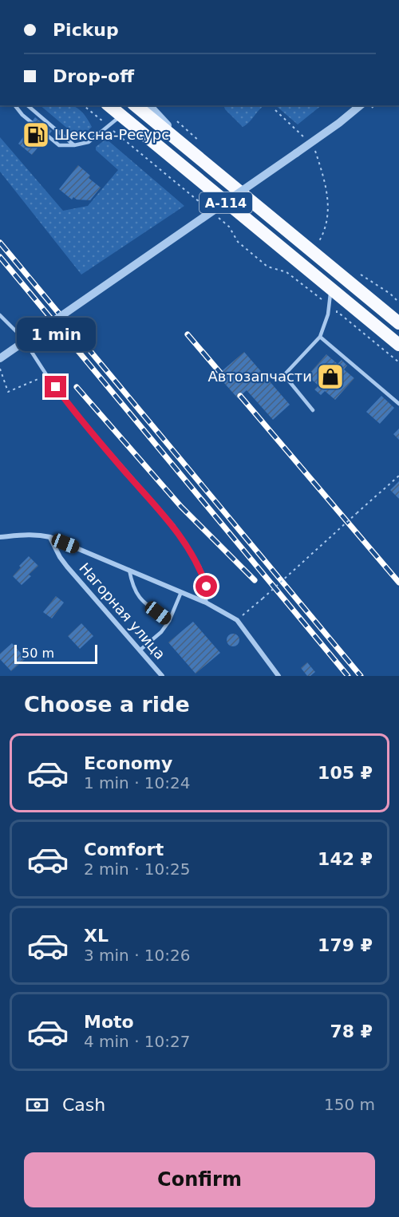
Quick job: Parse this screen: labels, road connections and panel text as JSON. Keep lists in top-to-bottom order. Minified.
{"streets":{"highway":["А-114"],"street":["Нагорная улица"]},"places":{"fuel station":["Шексна-Ресурс"],"shop":["Автозапчасти"]},"scale_bar":"50 m","page":{"banner":["Pickup","Drop-off"],"bubble":"1 min","scale":"50 m","heading":"Choose a ride","list":[{"name":"Economy","note":"1 min · 10:24","value":"105 ₽"},{"name":"Comfort","note":"2 min · 10:25","value":"142 ₽"},{"name":"XL","note":"3 min · 10:26","value":"179 ₽"},{"name":"Moto","note":"4 min · 10:27","value":"78 ₽"}],"pay":["Cash","150 m"],"buttons":"Confirm"}}
